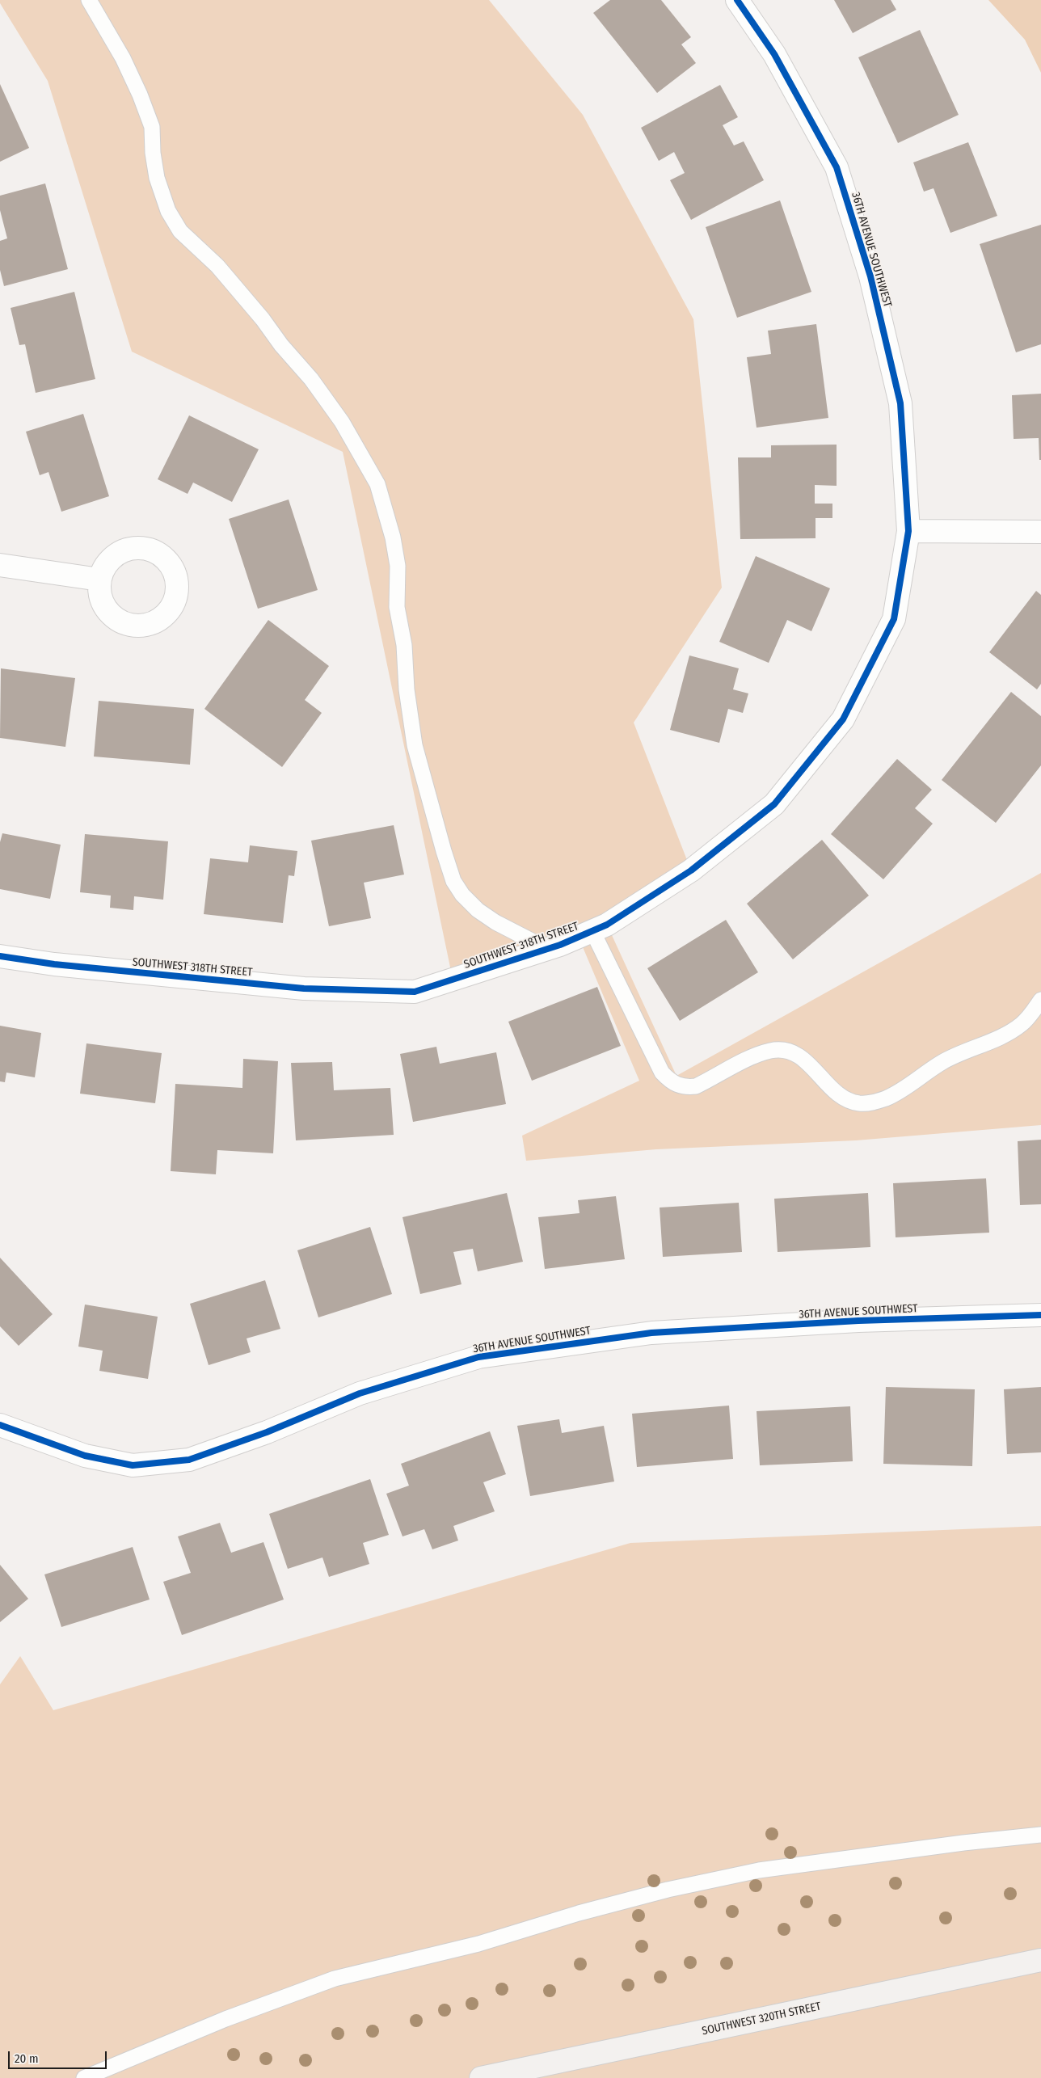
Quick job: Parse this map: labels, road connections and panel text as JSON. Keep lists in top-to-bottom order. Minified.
{"streets":{"main road":["SOUTHWEST 320TH STREET"],"street":["36TH AVENUE SOUTHWEST","SOUTHWEST 318TH STREET"]},"crossings":[["36TH AVENUE SOUTHWEST","SOUTHWEST 318TH STREET"]],"scale_bar":"20 m"}
